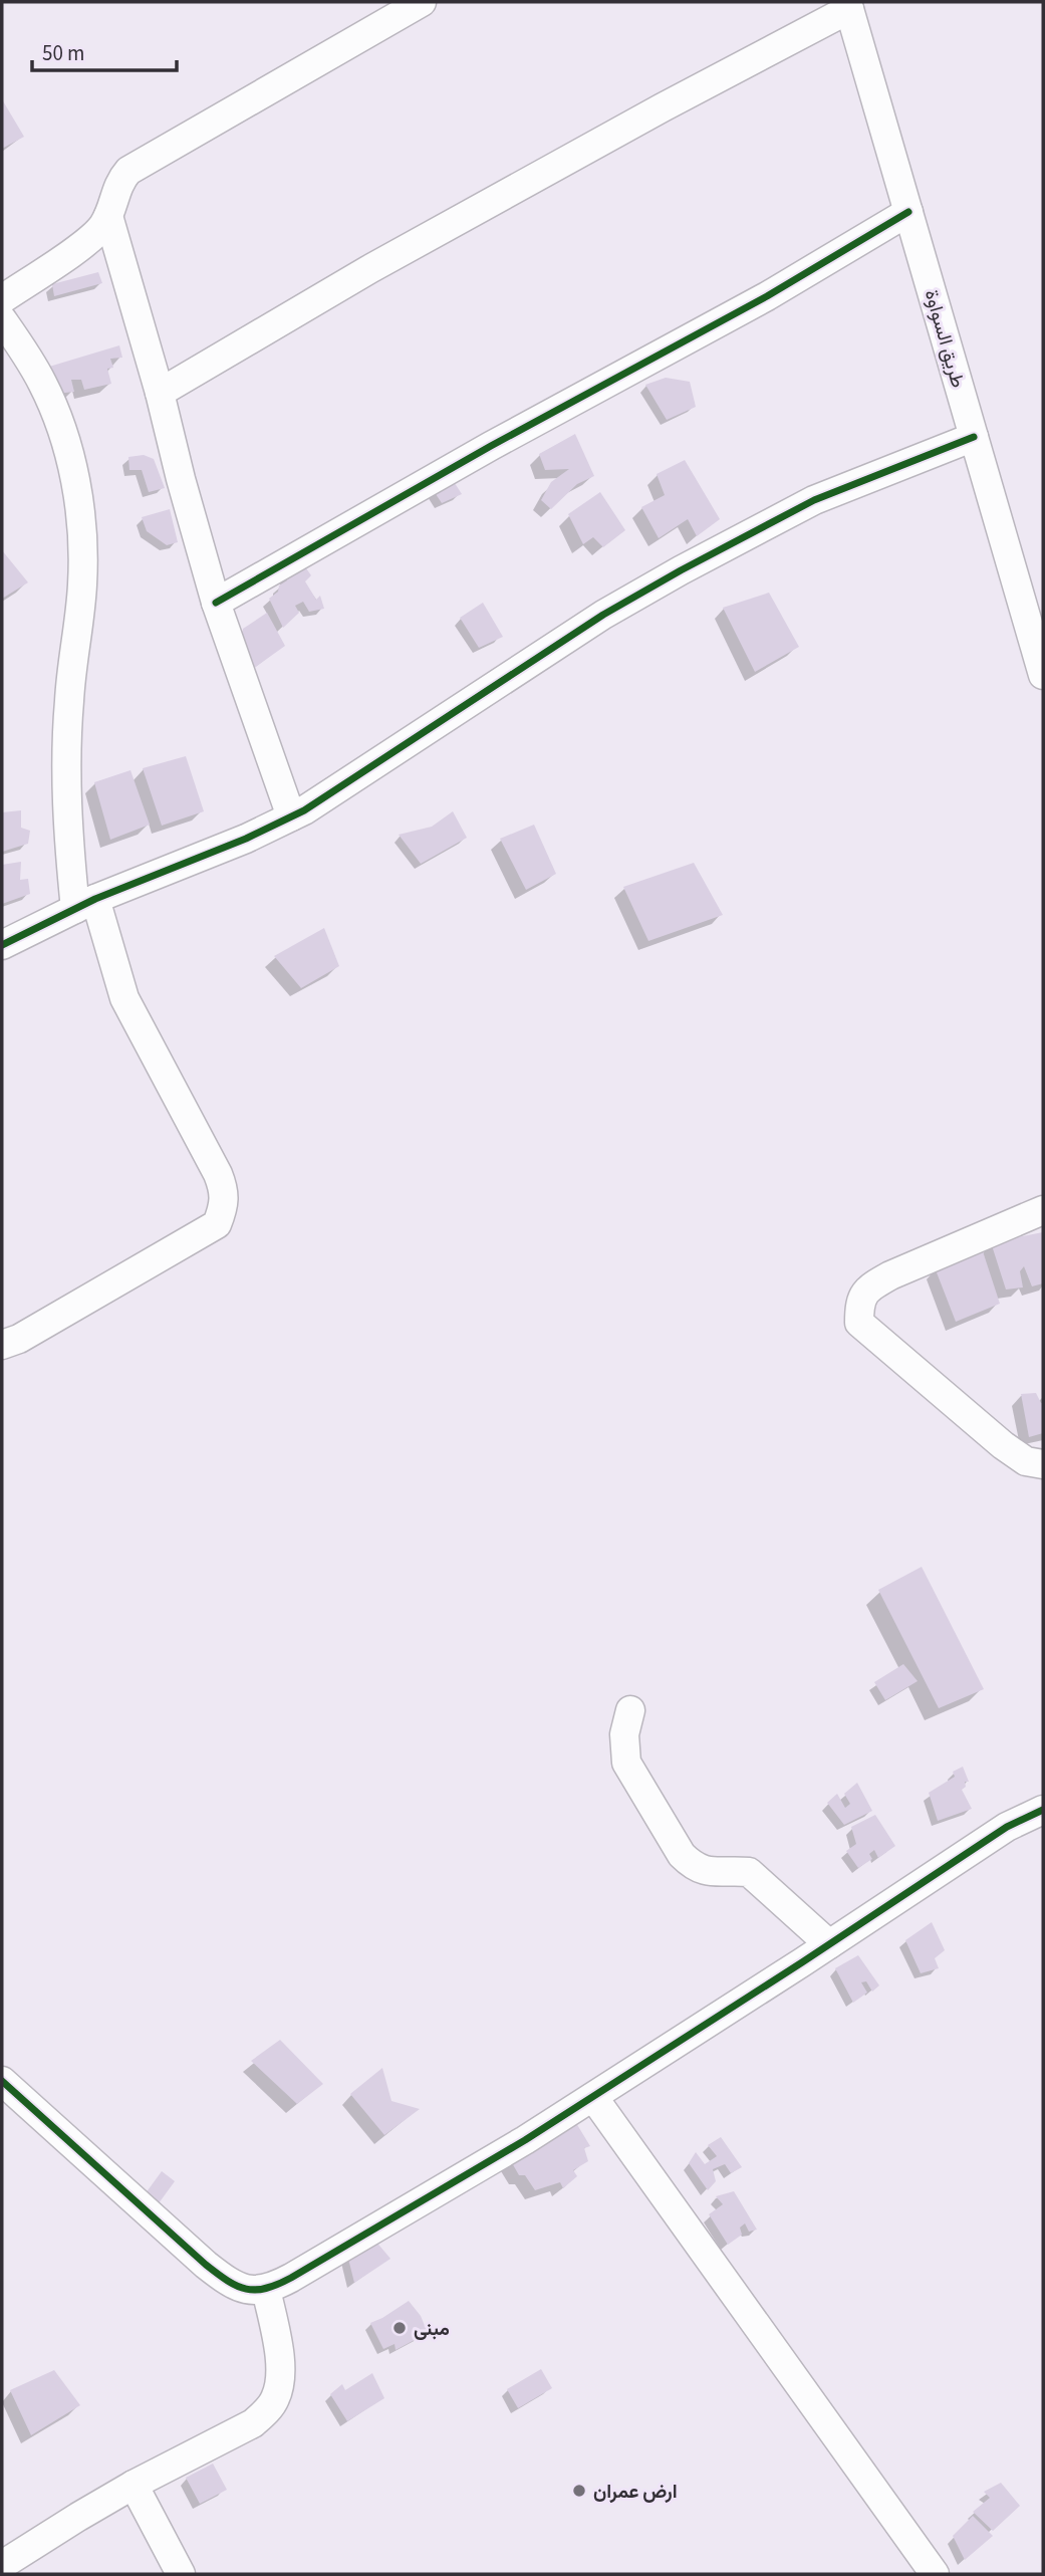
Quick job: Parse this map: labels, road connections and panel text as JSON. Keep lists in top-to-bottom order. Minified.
{"streets":{"street":["طريق السواوة"]},"places":["مبنى","ارض عمران"],"scale_bar":"50 m"}
